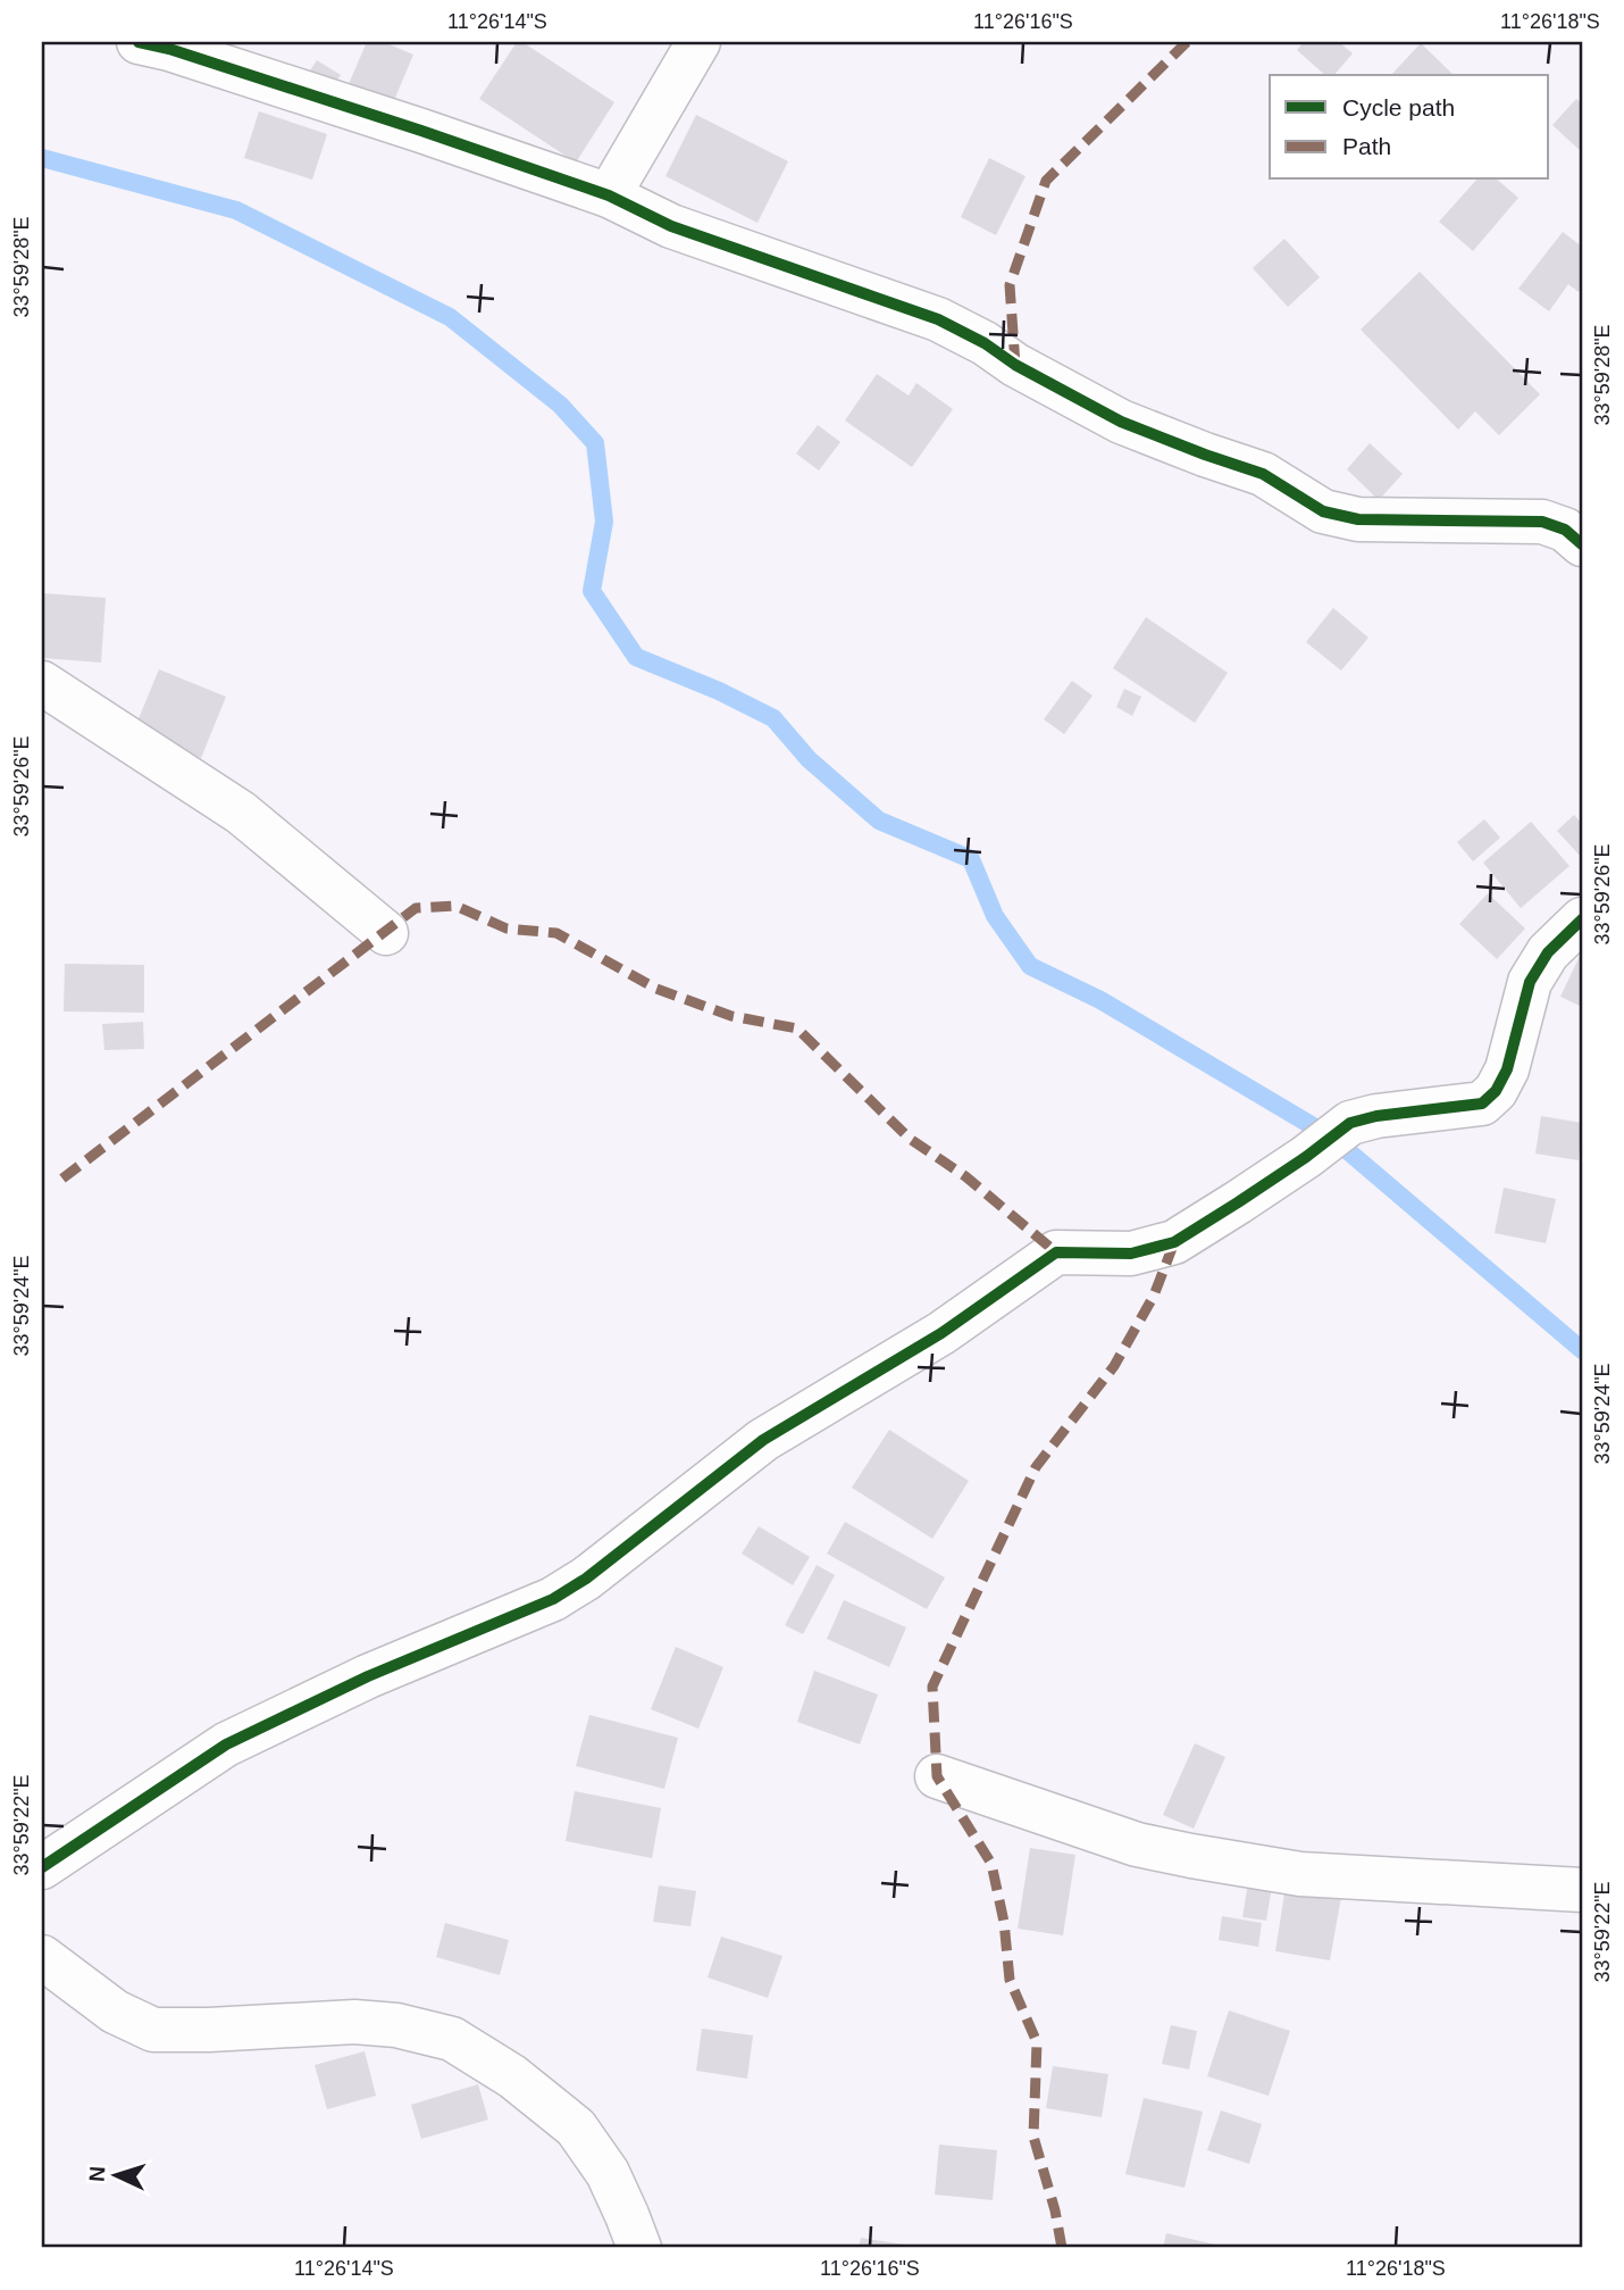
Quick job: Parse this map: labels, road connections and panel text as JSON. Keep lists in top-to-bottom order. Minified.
{"legend":["Cycle path","Path"],"north":"left","coordinates":["11°26'14\"S","11°26'16\"S","11°26'18\"S","33°59'28\"E","33°59'26\"E","33°59'24\"E","33°59'22\"E"]}
